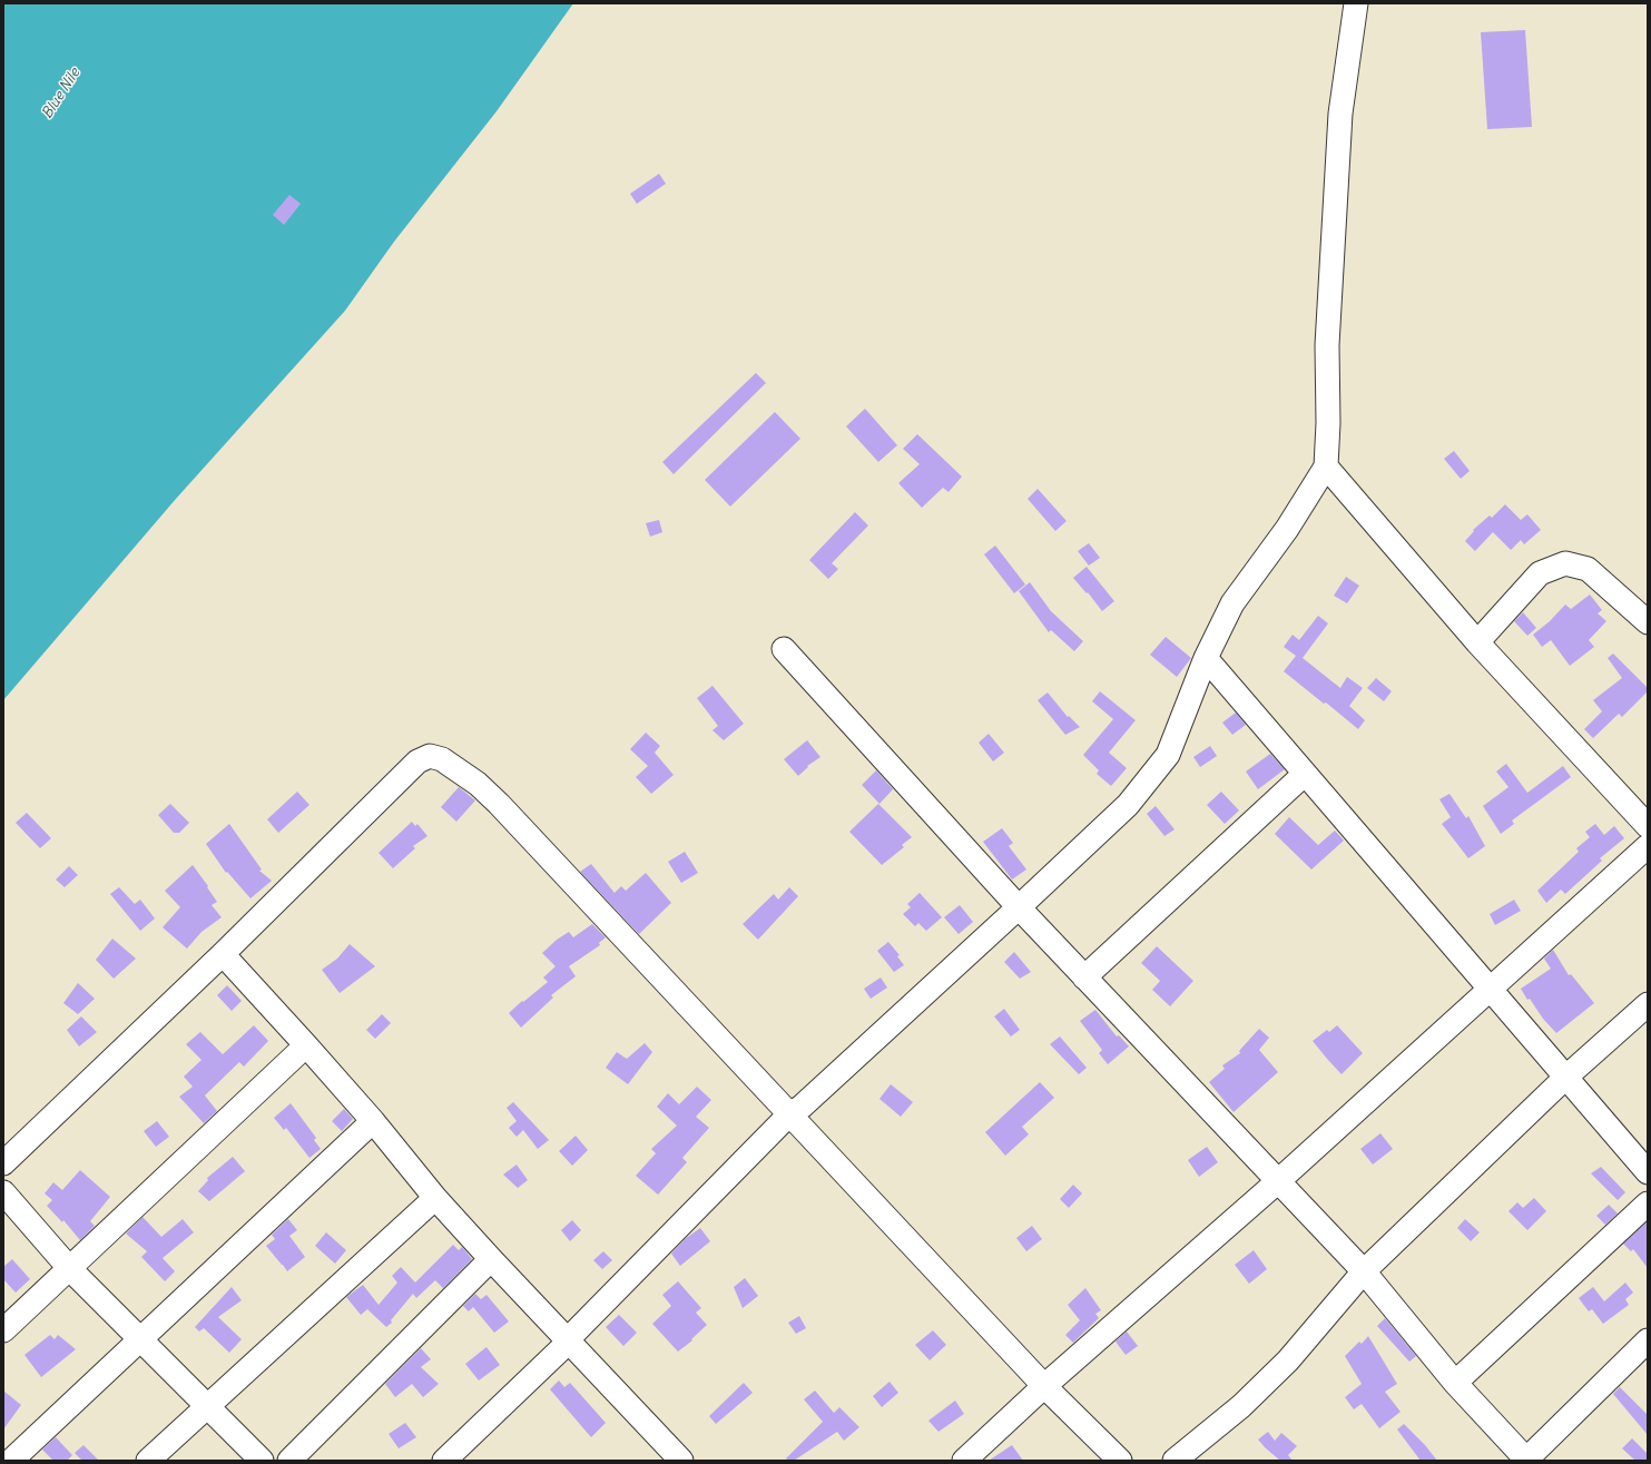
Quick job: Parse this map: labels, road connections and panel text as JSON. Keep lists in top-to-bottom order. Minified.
{"water":["Blue Nile"]}
